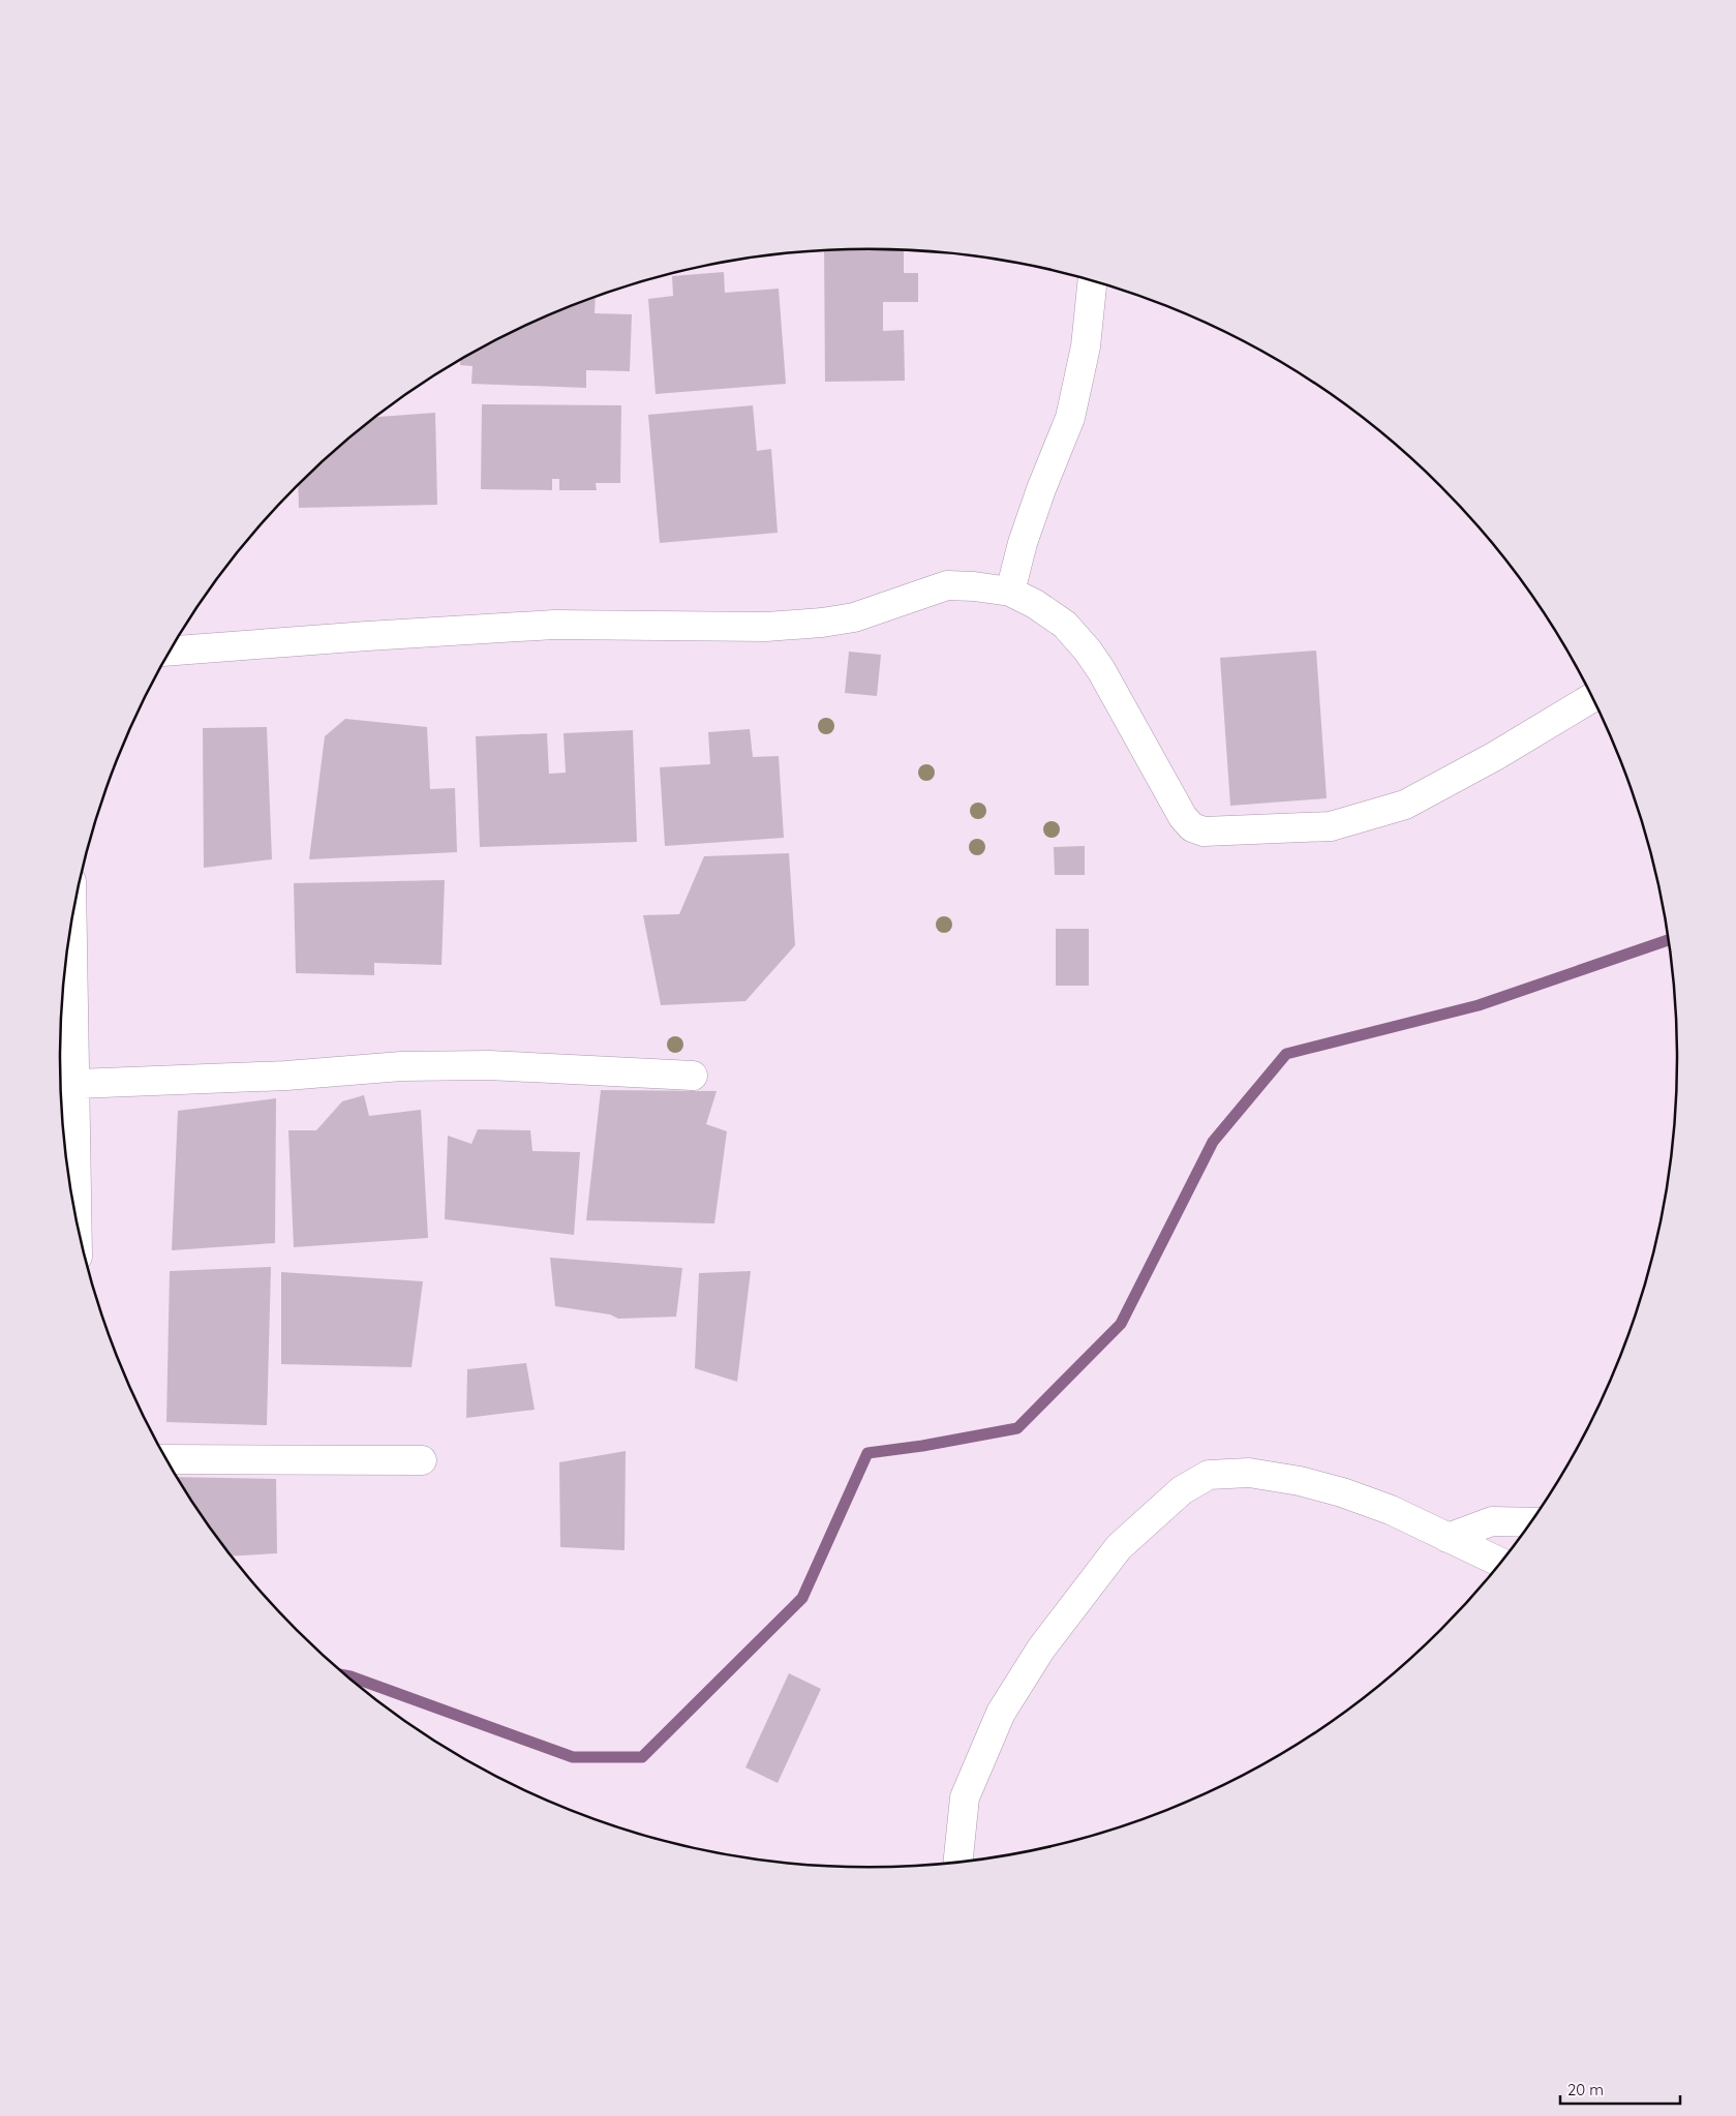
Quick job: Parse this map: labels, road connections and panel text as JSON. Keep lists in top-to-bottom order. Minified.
{"scale_bar":"20 m"}
